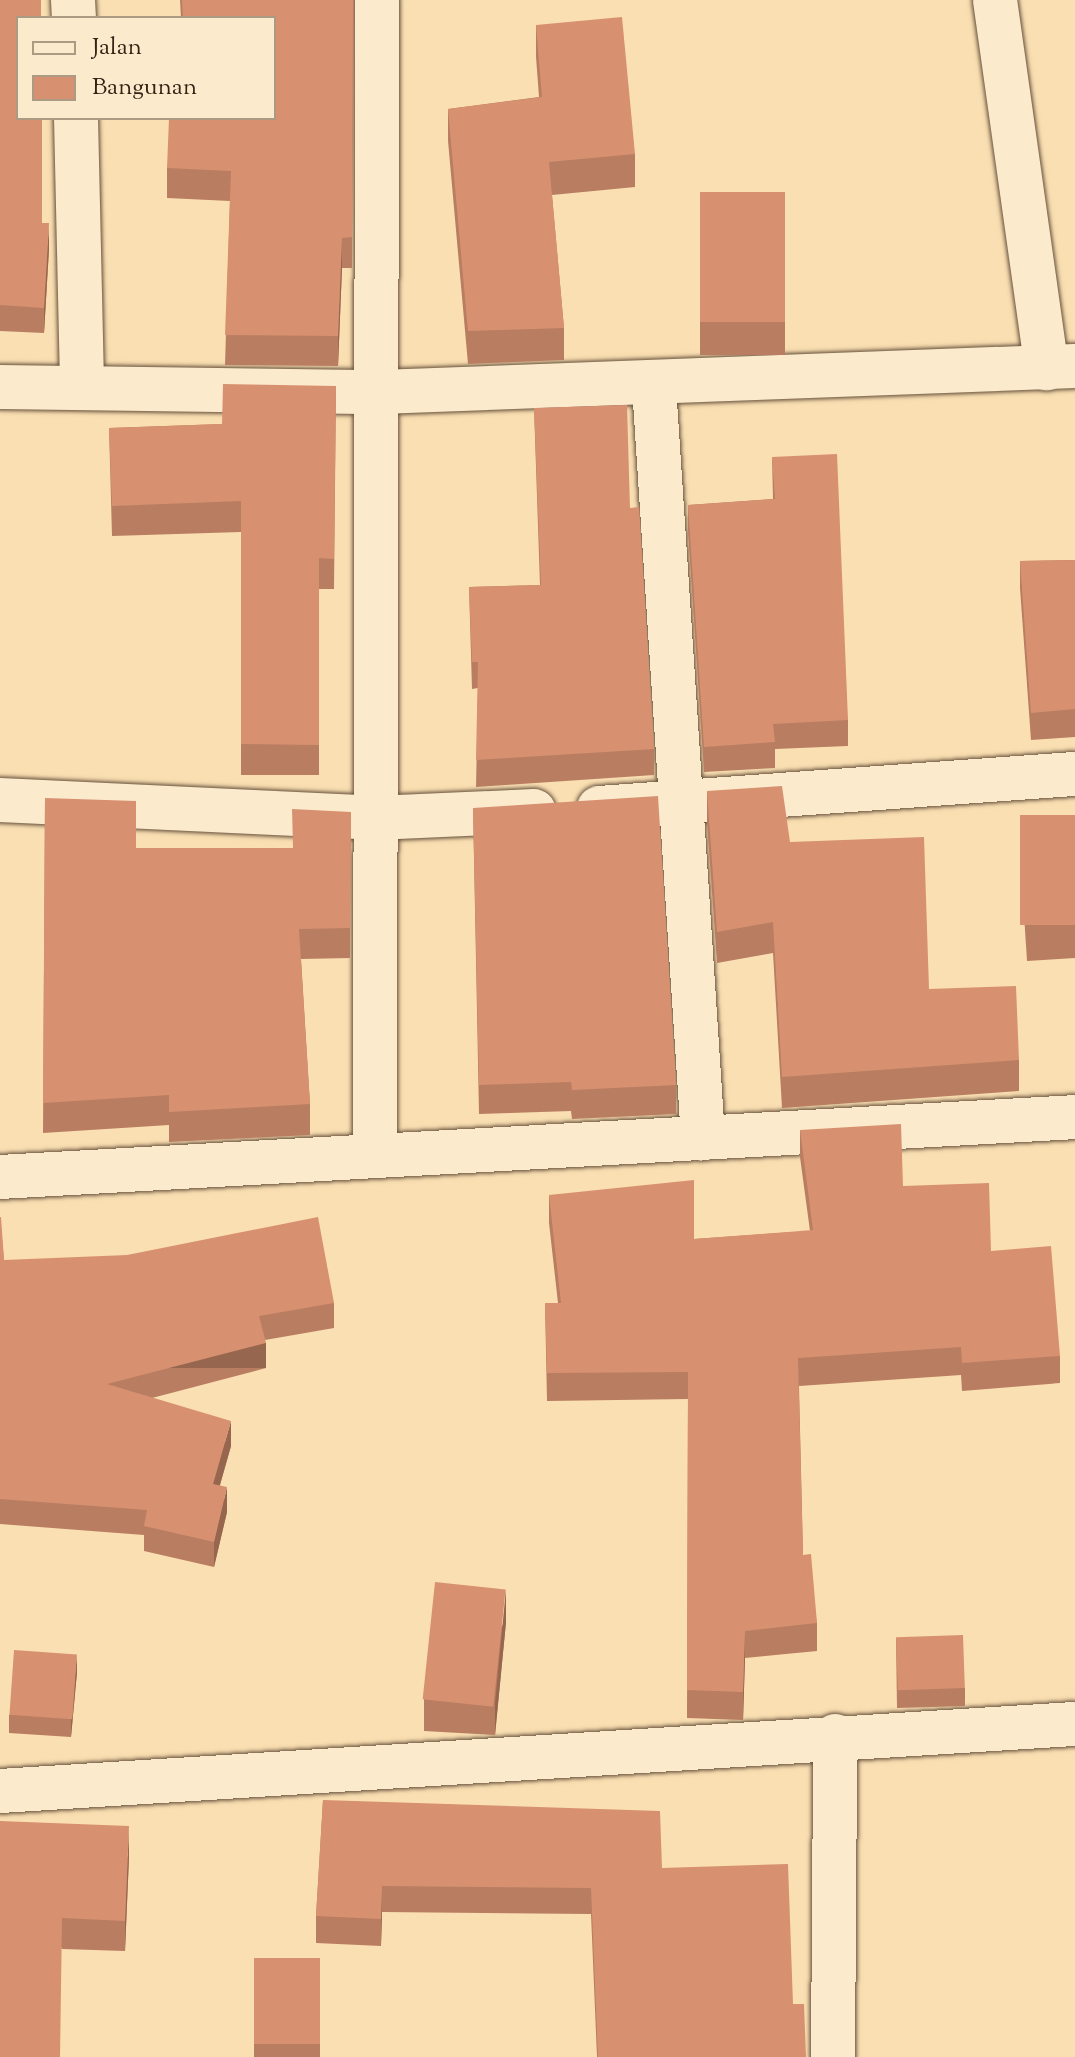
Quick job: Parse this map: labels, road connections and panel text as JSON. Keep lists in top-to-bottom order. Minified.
{"legend":["Jalan","Bangunan"]}
